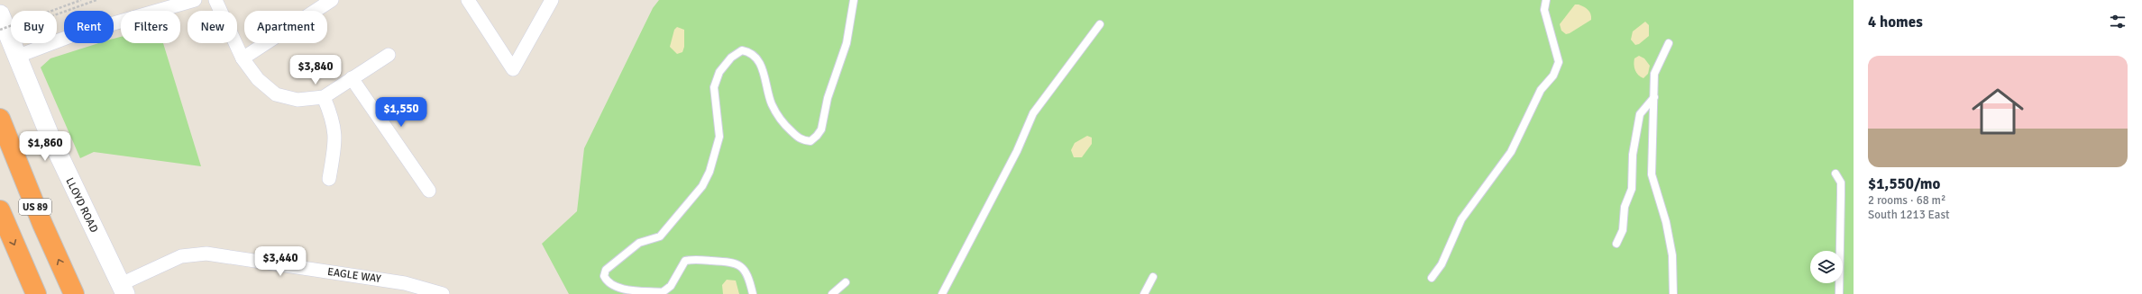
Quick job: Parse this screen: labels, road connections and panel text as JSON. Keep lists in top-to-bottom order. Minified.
{"streets":{"highway":["US 89"],"street":["LLOYD ROAD","EAGLE WAY"]},"crossings":[["LLOYD ROAD","EAGLE WAY"]],"page":{"heading":"4 homes","chip":["Buy","Rent","Filters","New","Apartment"],"list":[{"name":"$1,550/mo","note":"2 rooms · 68 m² · South 1213 East"}],"price":["$3,840","$1,550","$1,860","$3,440"]}}
